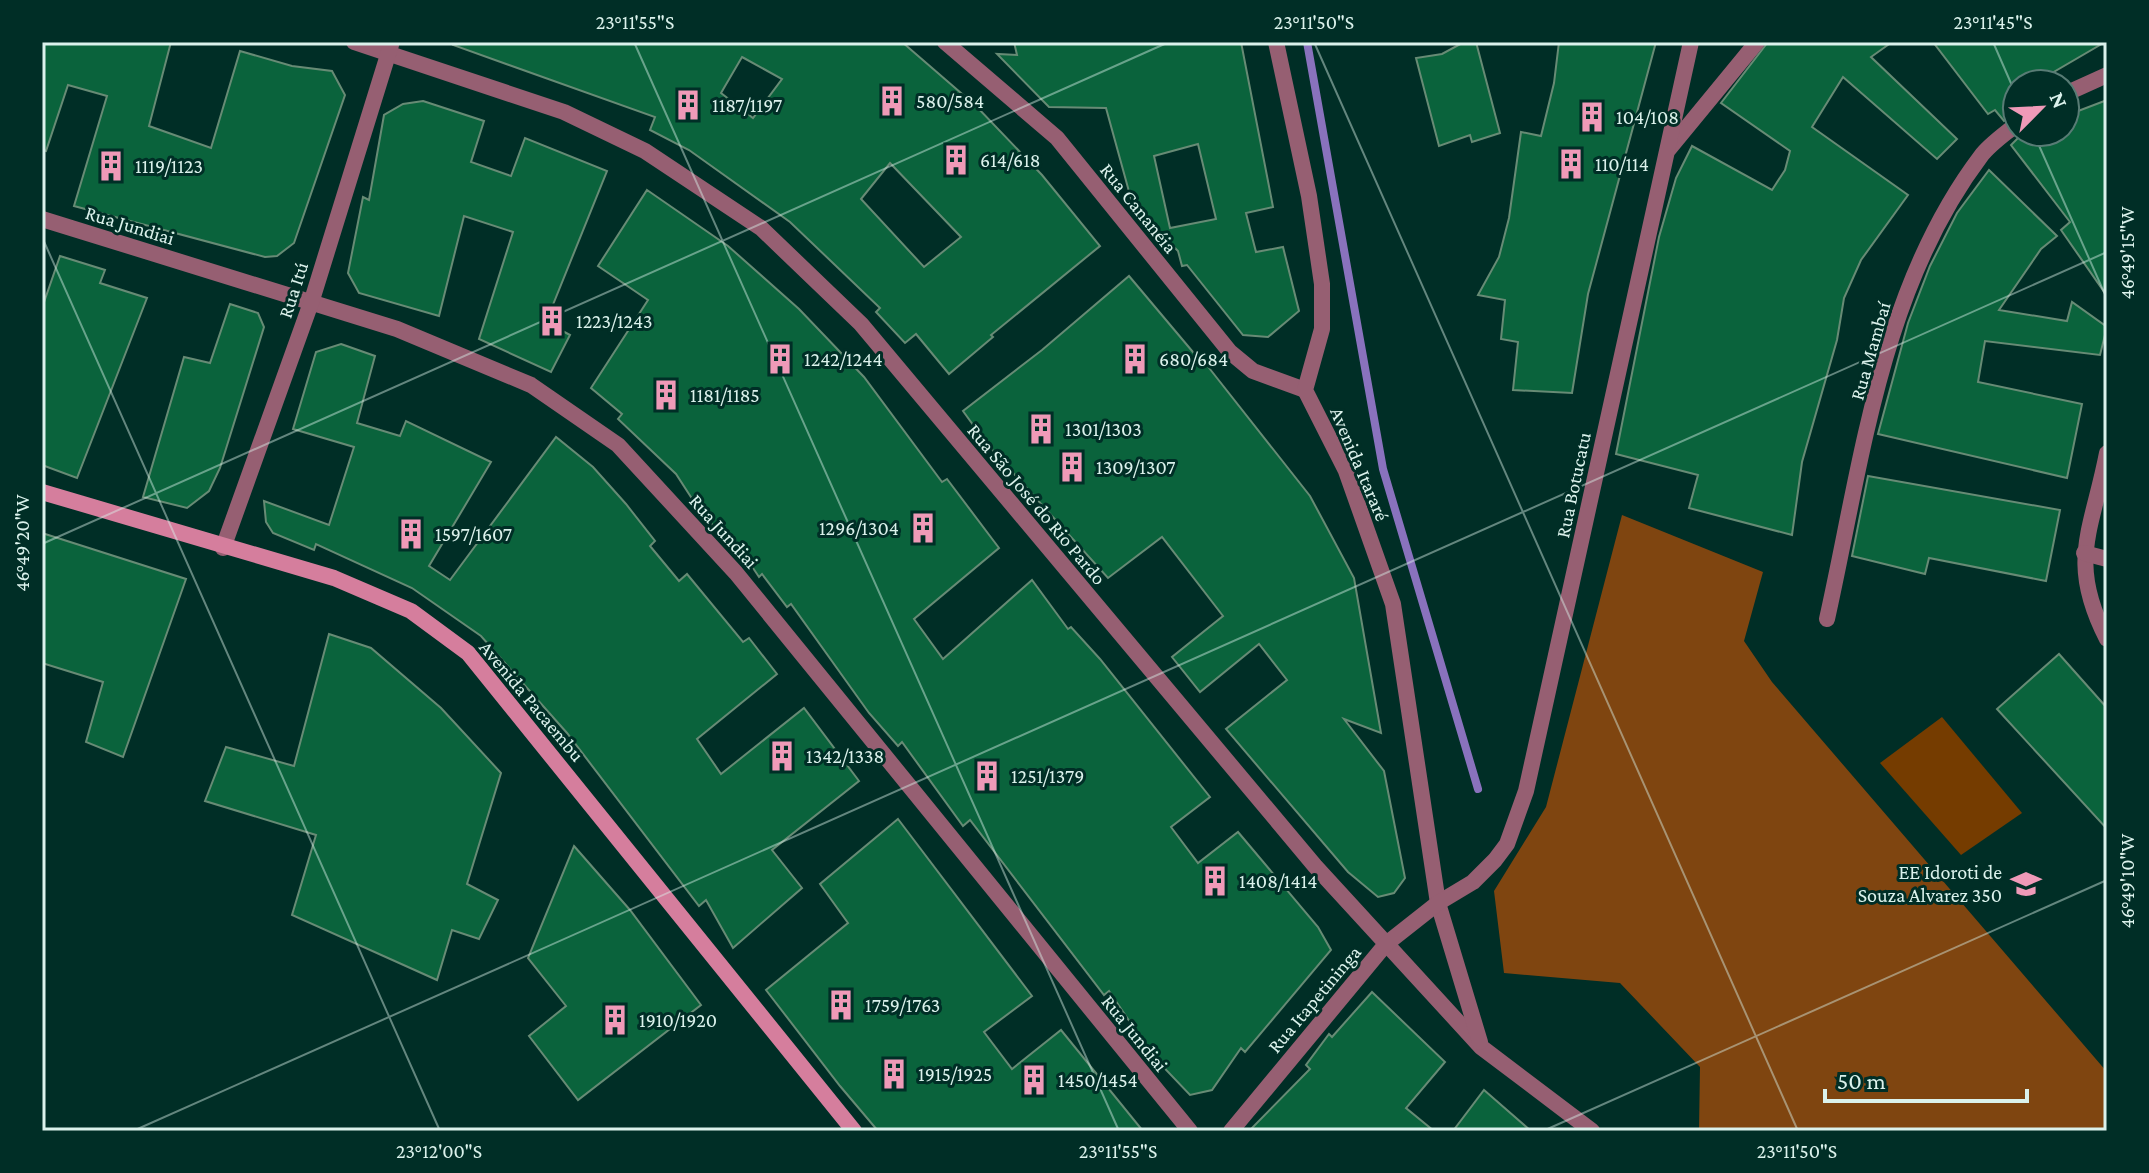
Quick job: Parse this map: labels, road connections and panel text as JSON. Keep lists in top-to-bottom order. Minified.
{"streets":{"main road":["Avenida Pacaembu"],"street":["Rua Cananéia","Rua Jundiai","Rua Itú","Rua Mambaí","Avenida Itararé","Rua Botucatu","Rua São José do Rio Pardo","Rua Itapetininga"]},"crossings":[["Rua Cananéia","Avenida Itararé"],["Rua Jundiai","Rua Itú"],["Rua Itú","Rua São José do Rio Pardo"],["Rua Itú","Avenida Pacaembu"],["Avenida Itararé","Rua Botucatu"],["Avenida Itararé","Rua São José do Rio Pardo"],["Avenida Itararé","Rua Itapetininga"],["Rua Botucatu","Rua Itapetininga"],["Rua São José do Rio Pardo","Rua Itapetininga"]],"places":{"building":["580/584","1187/1197","104/108","614/618","110/114","1119/1123","1223/1243","1242/1244","680/684","1181/1185","1301/1303","1309/1307","1296/1304","1597/1607","1342/1338","1251/1379","1408/1414","1759/1763","1910/1920","1915/1925","1450/1454"],"school or university":["EE Idoroti de Souza Alvarez 350"]},"scale_bar":"50 m","north":"top right","coordinates":["23°11'55\"S","23°11'50\"S","23°11'45\"S","46°49'15\"W","46°49'20\"W","46°49'10\"W","23°12'00\"S"]}
